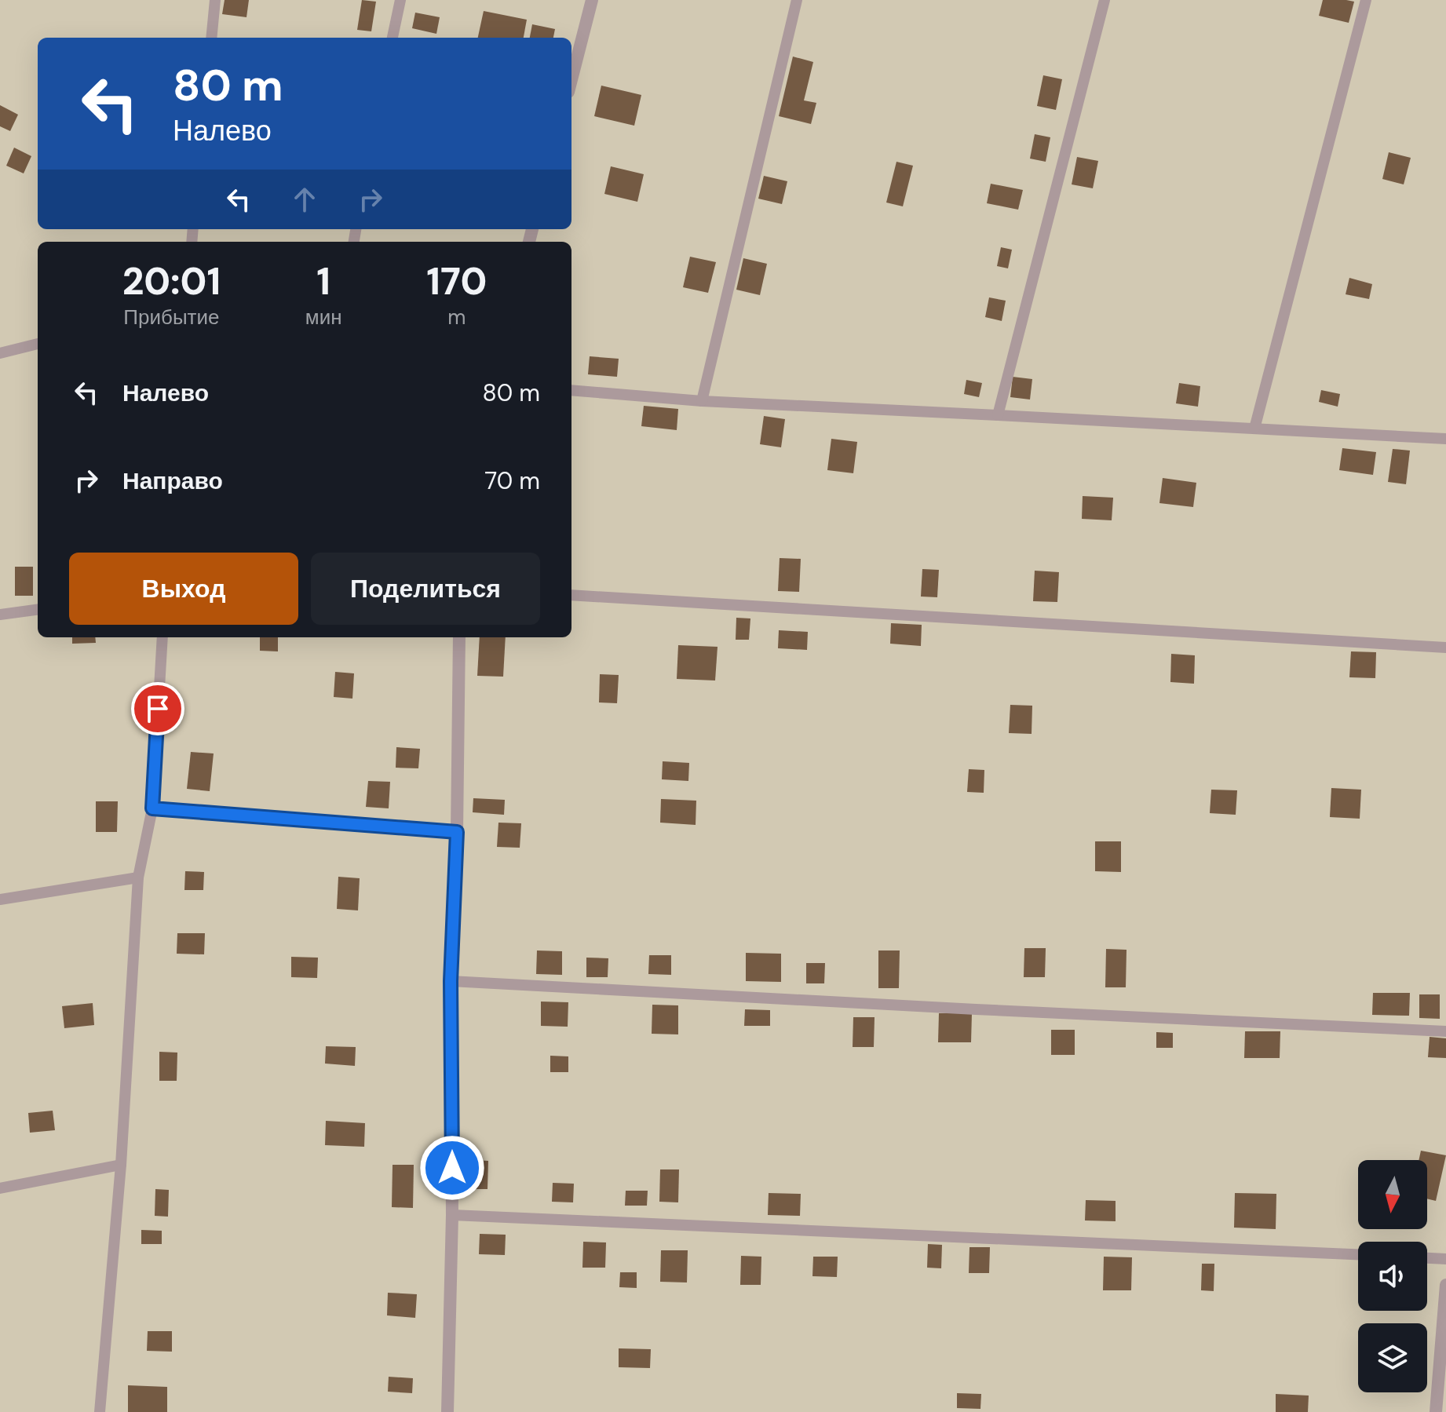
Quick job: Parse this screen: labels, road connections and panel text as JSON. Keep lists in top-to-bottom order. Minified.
{"north":"bottom","page":{"turn":["80 m","Налево"],"eta":["20:01","Прибытие","1","мин","170","m"],"list":[{"name":"Налево","value":"80 m"},{"name":"Направо","value":"70 m"}],"buttons":["Выход","Поделиться"]}}
